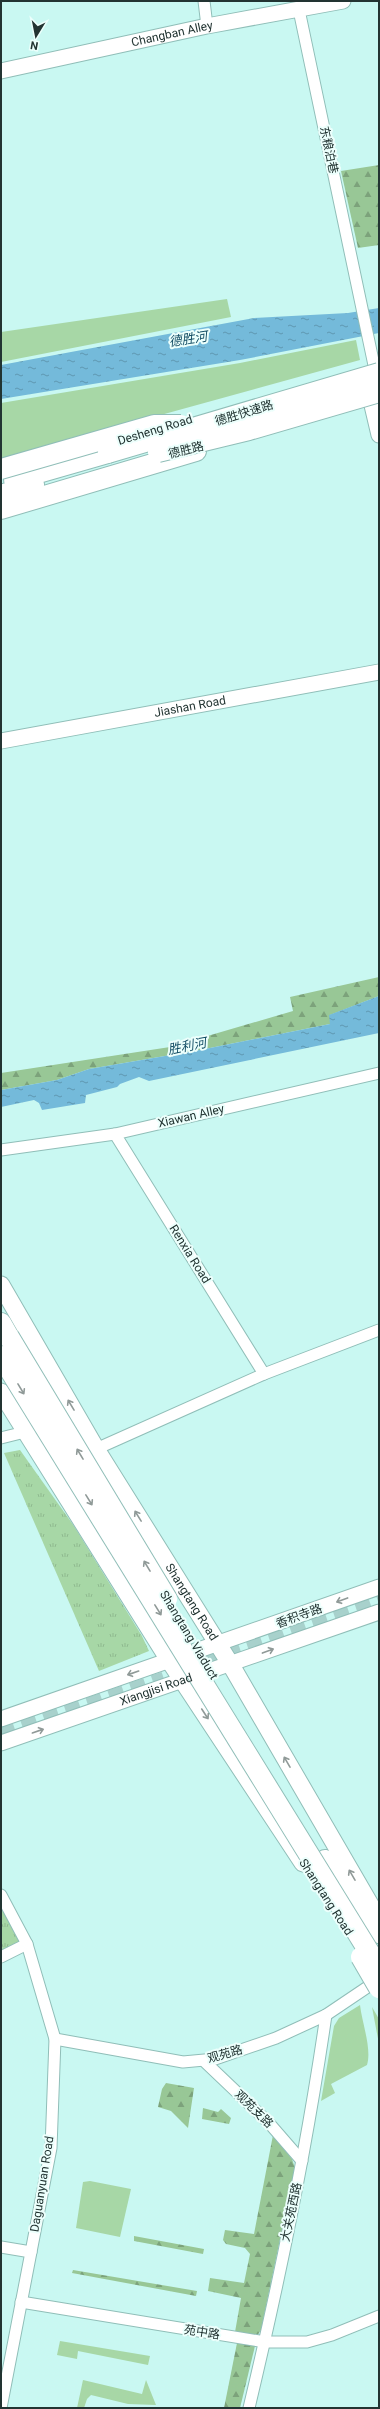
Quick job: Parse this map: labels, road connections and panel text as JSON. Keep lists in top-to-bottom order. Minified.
{"streets":{"highway":["德胜快速路","Shangtang Viaduct"],"main road":["Changban Alley","Desheng Road","德胜路","Jiashan Road","Shangtang Road","香积寺路","Xiangjisi Road"],"street":["东粮泊巷","Xiawan Alley","Renxia Road","观苑路","观苑支路","Daguanyuan Road","大关苑西路","苑中路"]},"crossings":[["Changban Alley","东粮泊巷"],["东粮泊巷","德胜快速路"],["东粮泊巷","Desheng Road"],["东粮泊巷","德胜路"],["德胜快速路","Desheng Road"],["德胜快速路","德胜路"],["Xiawan Alley","Renxia Road"],["Shangtang Road","香积寺路"],["Shangtang Road","Xiangjisi Road"],["Shangtang Road","观苑路"],["香积寺路","Xiangjisi Road"],["观苑路","观苑支路"],["观苑路","Daguanyuan Road"],["观苑路","大关苑西路"],["观苑支路","大关苑西路"],["Daguanyuan Road","苑中路"],["大关苑西路","苑中路"]],"one_way":["香积寺路"],"water":["德胜河","胜利河"],"north":"bottom"}
